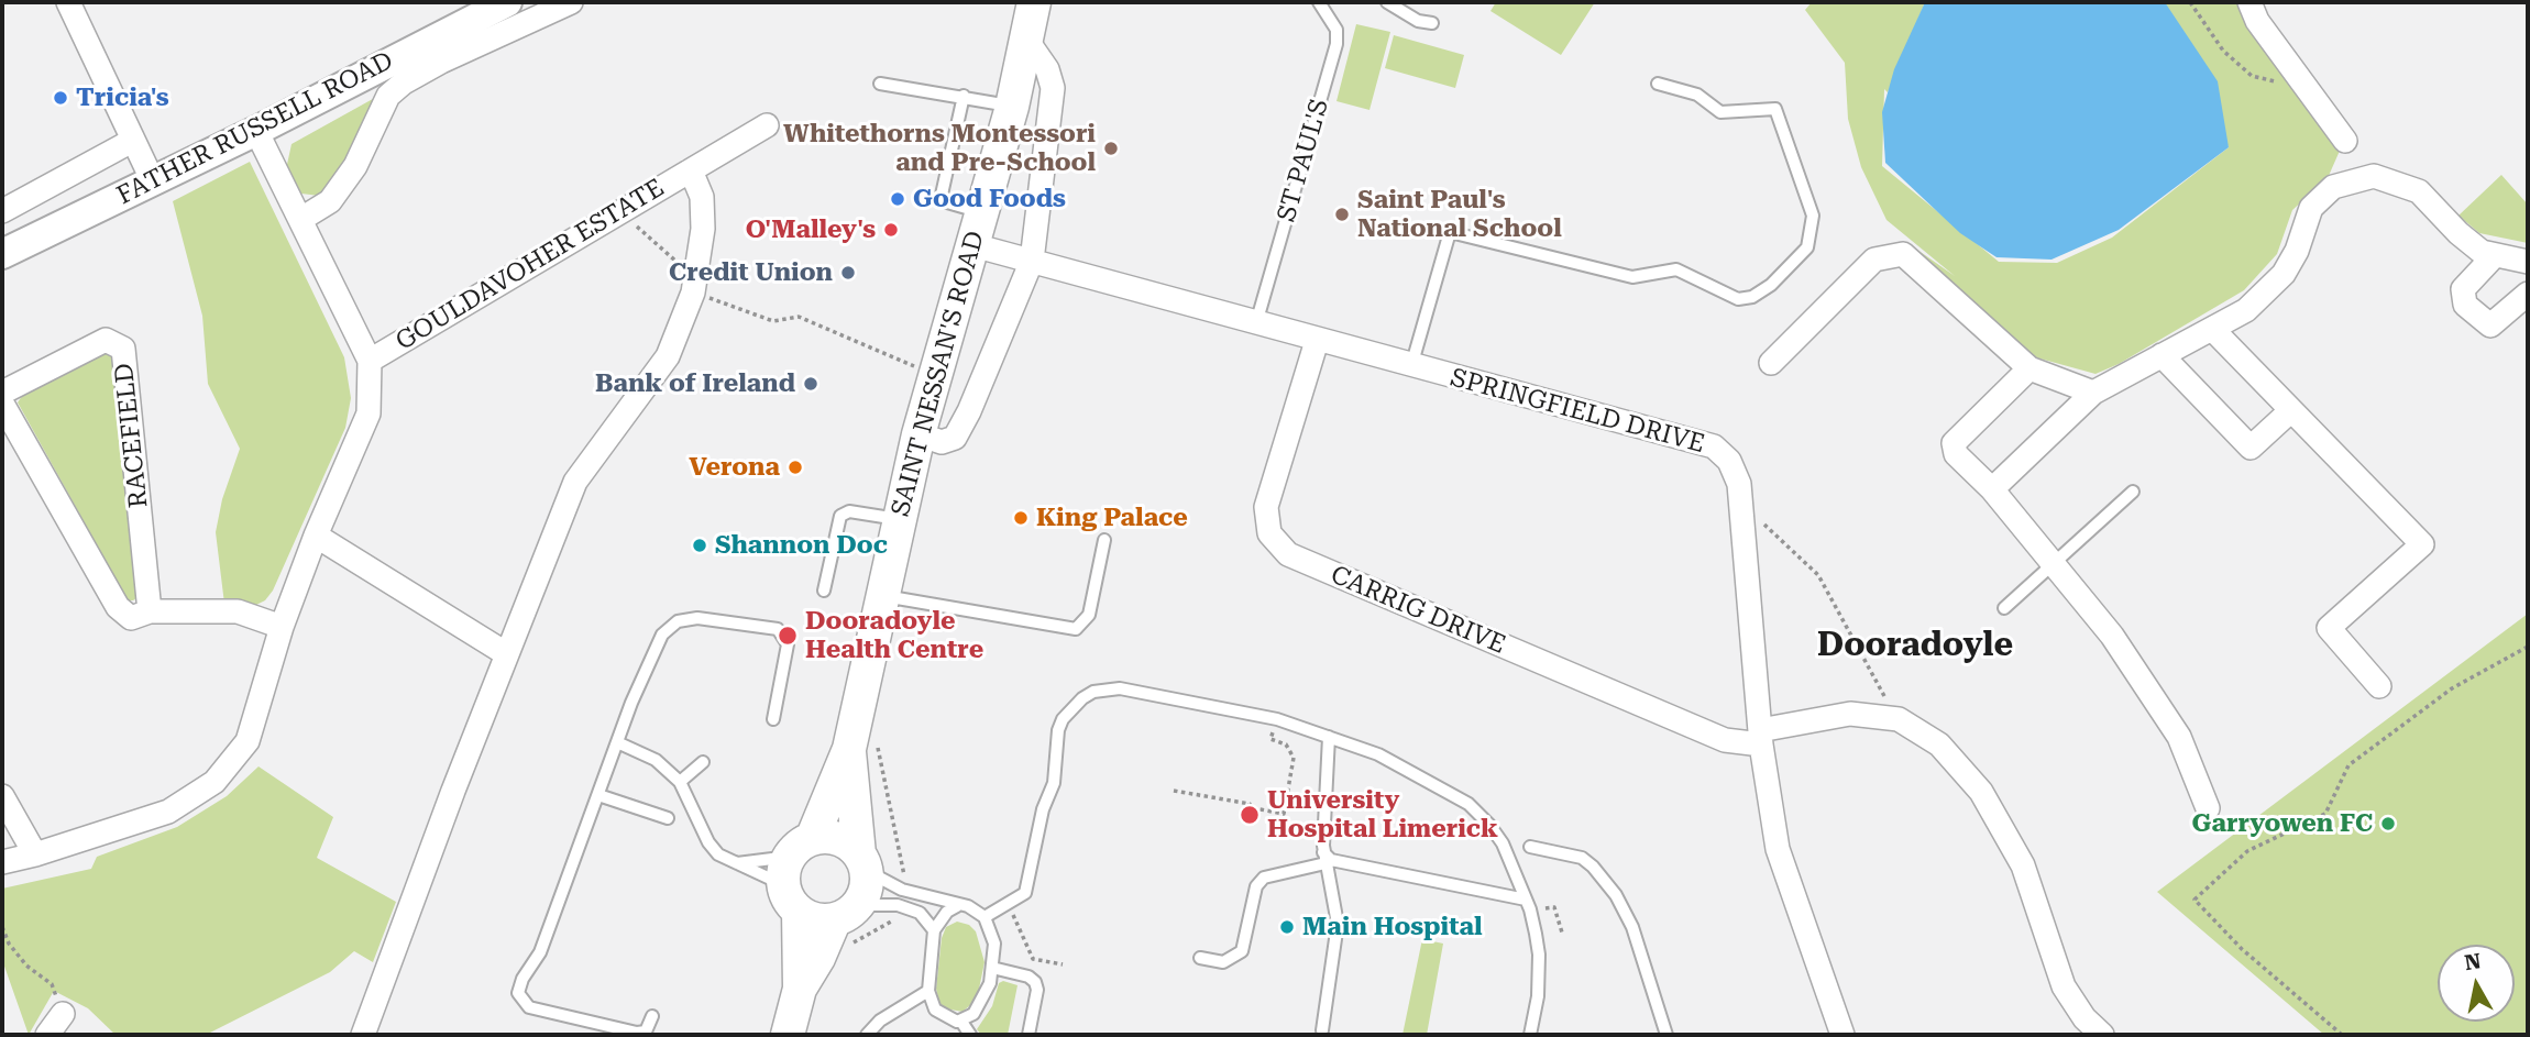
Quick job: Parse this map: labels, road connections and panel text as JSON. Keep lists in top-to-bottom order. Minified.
{"streets":{"main road":["SAINT NESSAN'S ROAD"],"street":["FATHER RUSSELL ROAD","GOULDAVOHER ESTATE","SPRINGFIELD DRIVE","RACEFIELD","CARRIG DRIVE"],"lane":["ST PAUL'S"]},"crossings":[["FATHER RUSSELL ROAD","GOULDAVOHER ESTATE"],["ST PAUL'S","SPRINGFIELD DRIVE"],["SAINT NESSAN'S ROAD","SPRINGFIELD DRIVE"],["SPRINGFIELD DRIVE","CARRIG DRIVE"]],"districts":["Dooradoyle"],"places":["Tricia's","Whitethorns Montessori and Pre-School","Good Foods","Saint Paul's National School","O'Malley's","Credit Union","Bank of Ireland","Verona","King Palace","Shannon Doc","Dooradoyle Health Centre","University Hospital Limerick","Garryowen FC","Main Hospital"],"north":"top"}
